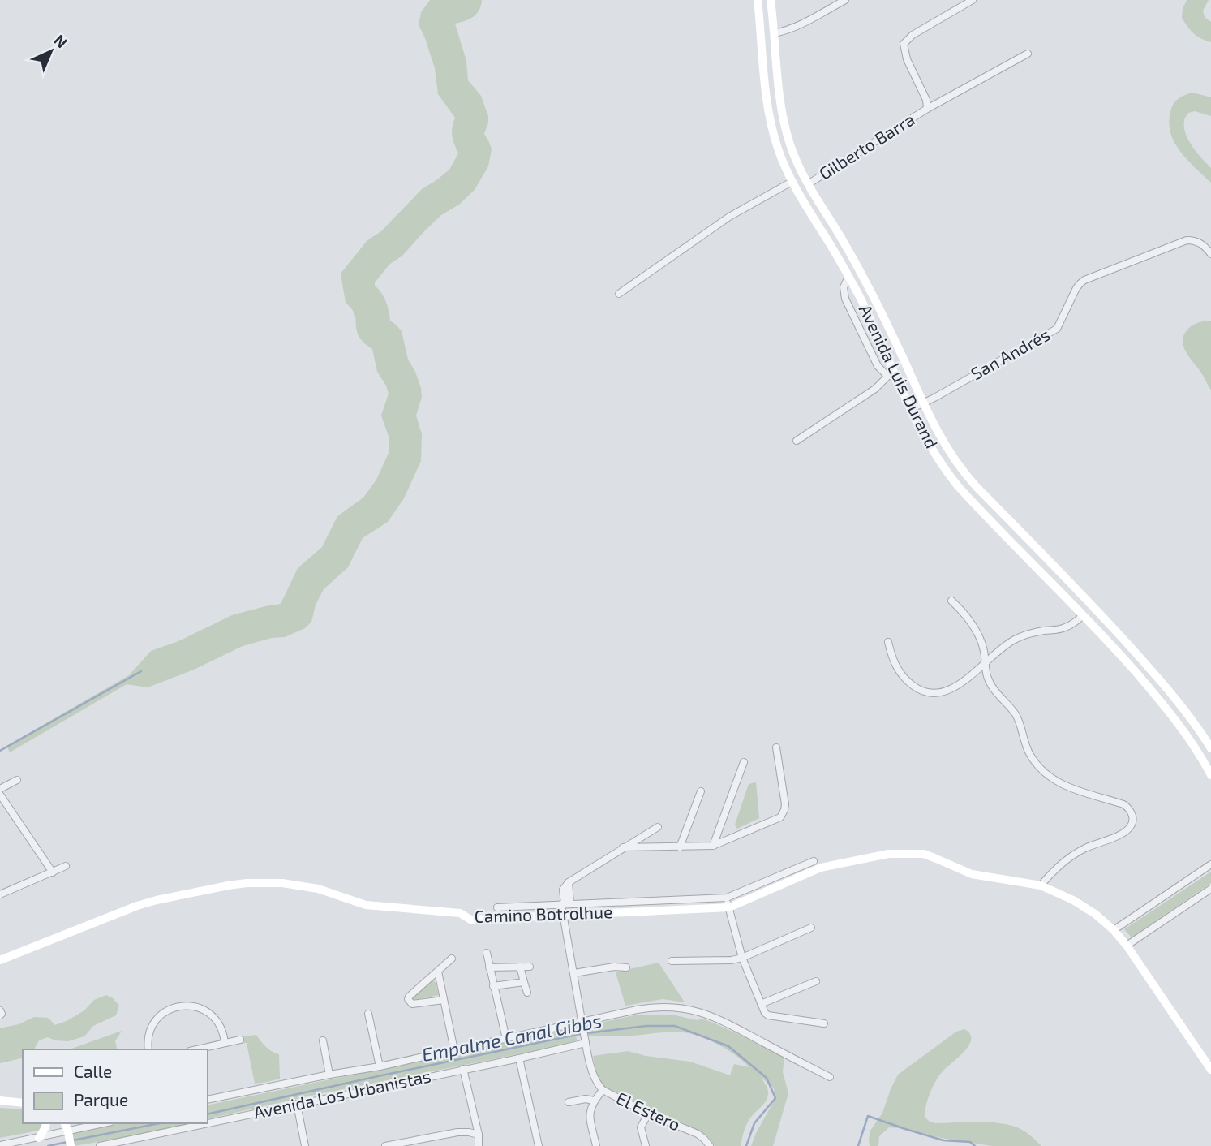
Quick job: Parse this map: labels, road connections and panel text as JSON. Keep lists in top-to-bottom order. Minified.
{"streets":{"street":["Gilberto Barra","San Andrés","Avenida Luis Durand","Camino Botrolhue","Avenida Los Urbanistas","El Estero"]},"crossings":[["Gilberto Barra","Avenida Luis Durand"],["San Andrés","Avenida Luis Durand"],["Camino Botrolhue","El Estero"],["Avenida Los Urbanistas","El Estero"]],"water":["Empalme Canal Gibbs"],"legend":["Calle","Parque"],"north":"top right"}
